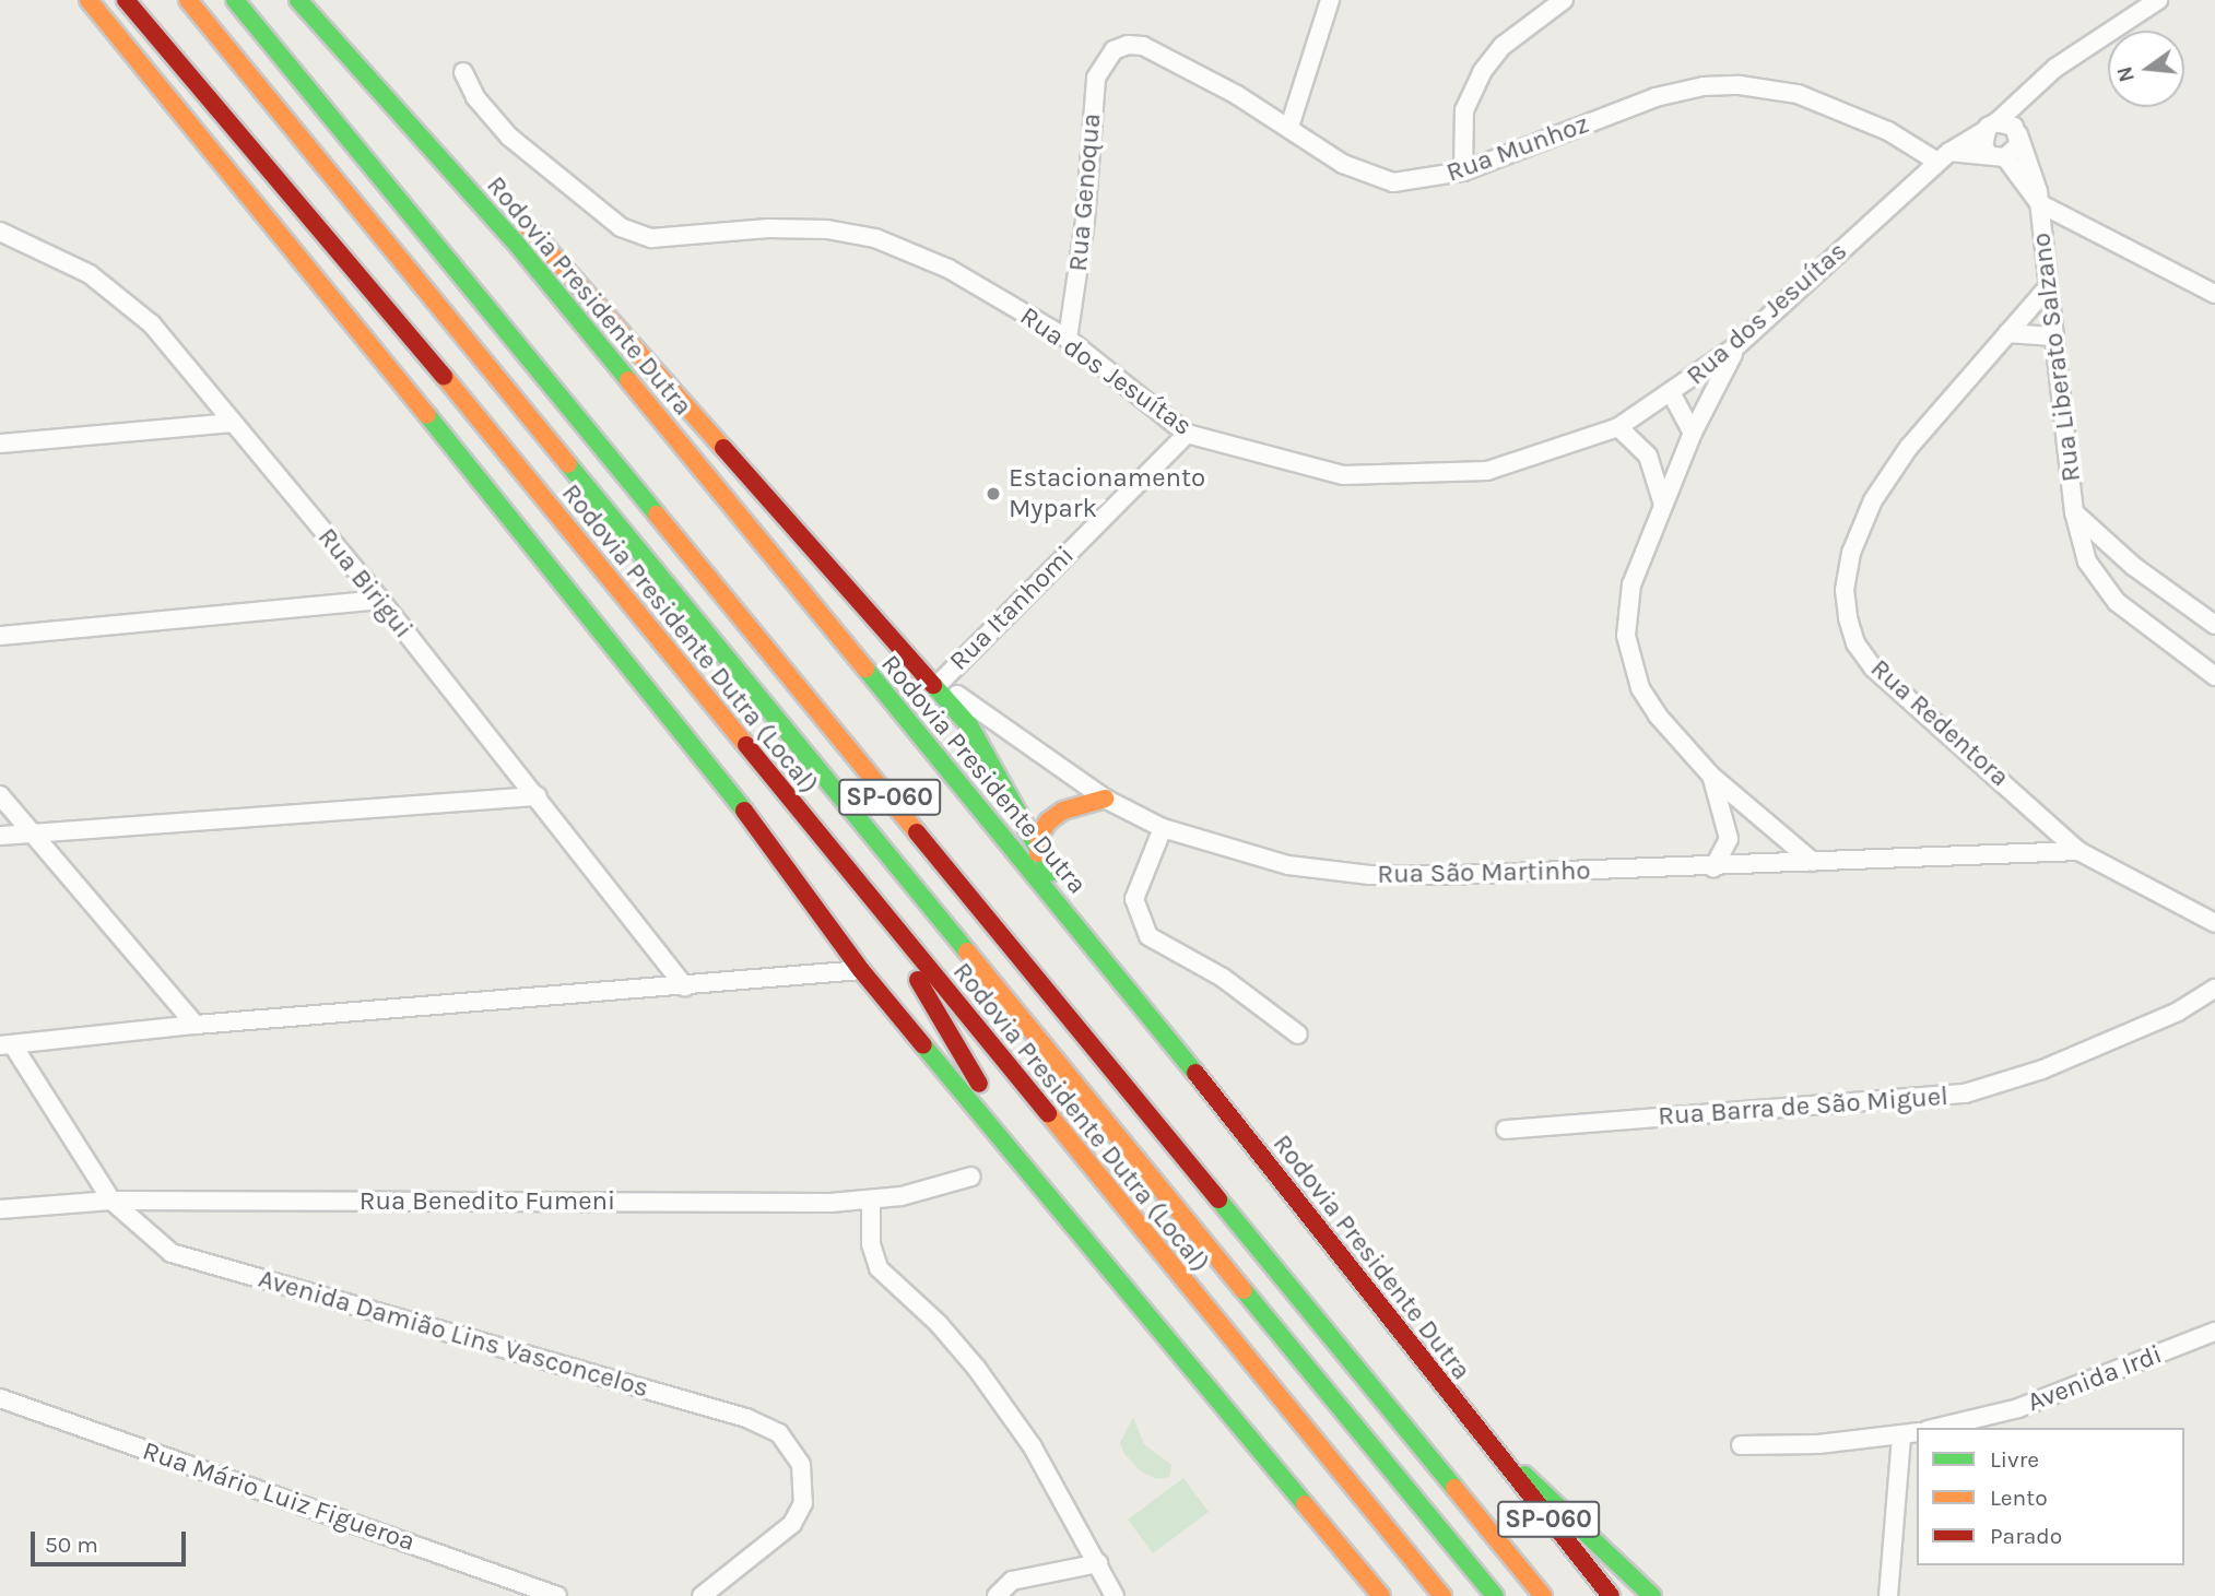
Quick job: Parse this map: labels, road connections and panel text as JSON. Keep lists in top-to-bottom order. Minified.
{"streets":{"main road":["Rodovia Presidente Dutra","Rodovia Presidente Dutra (Local)","SP-060"],"street":["Rua Munhoz","Rua Genoqua","Rua dos Jesuítas","Rua Liberato Salzano","Rua Birigui","Rua Itanhomi","Rua Redentora","Rua São Martinho","Rua Barra de São Miguel","Rua Benedito Fumeni","Avenida Damião Lins Vasconcelos","Avenida Irdi","Rua Mário Luiz Figueroa"]},"crossings":[["Rua Munhoz","Rua Genoqua"],["Rua Munhoz","Rua dos Jesuítas"],["Rua Genoqua","Rua dos Jesuítas"],["Rua dos Jesuítas","Rua Liberato Salzano"],["Rua dos Jesuítas","Rua Itanhomi"],["Rua Liberato Salzano","Rua Redentora"],["Rua Itanhomi","Rua São Martinho"],["Rua Redentora","Rua São Martinho"],["Rua Benedito Fumeni","Avenida Damião Lins Vasconcelos"]],"places":["Estacionamento Mypark"],"legend":["Livre","Lento","Parado"],"scale_bar":"50 m","north":"left"}
